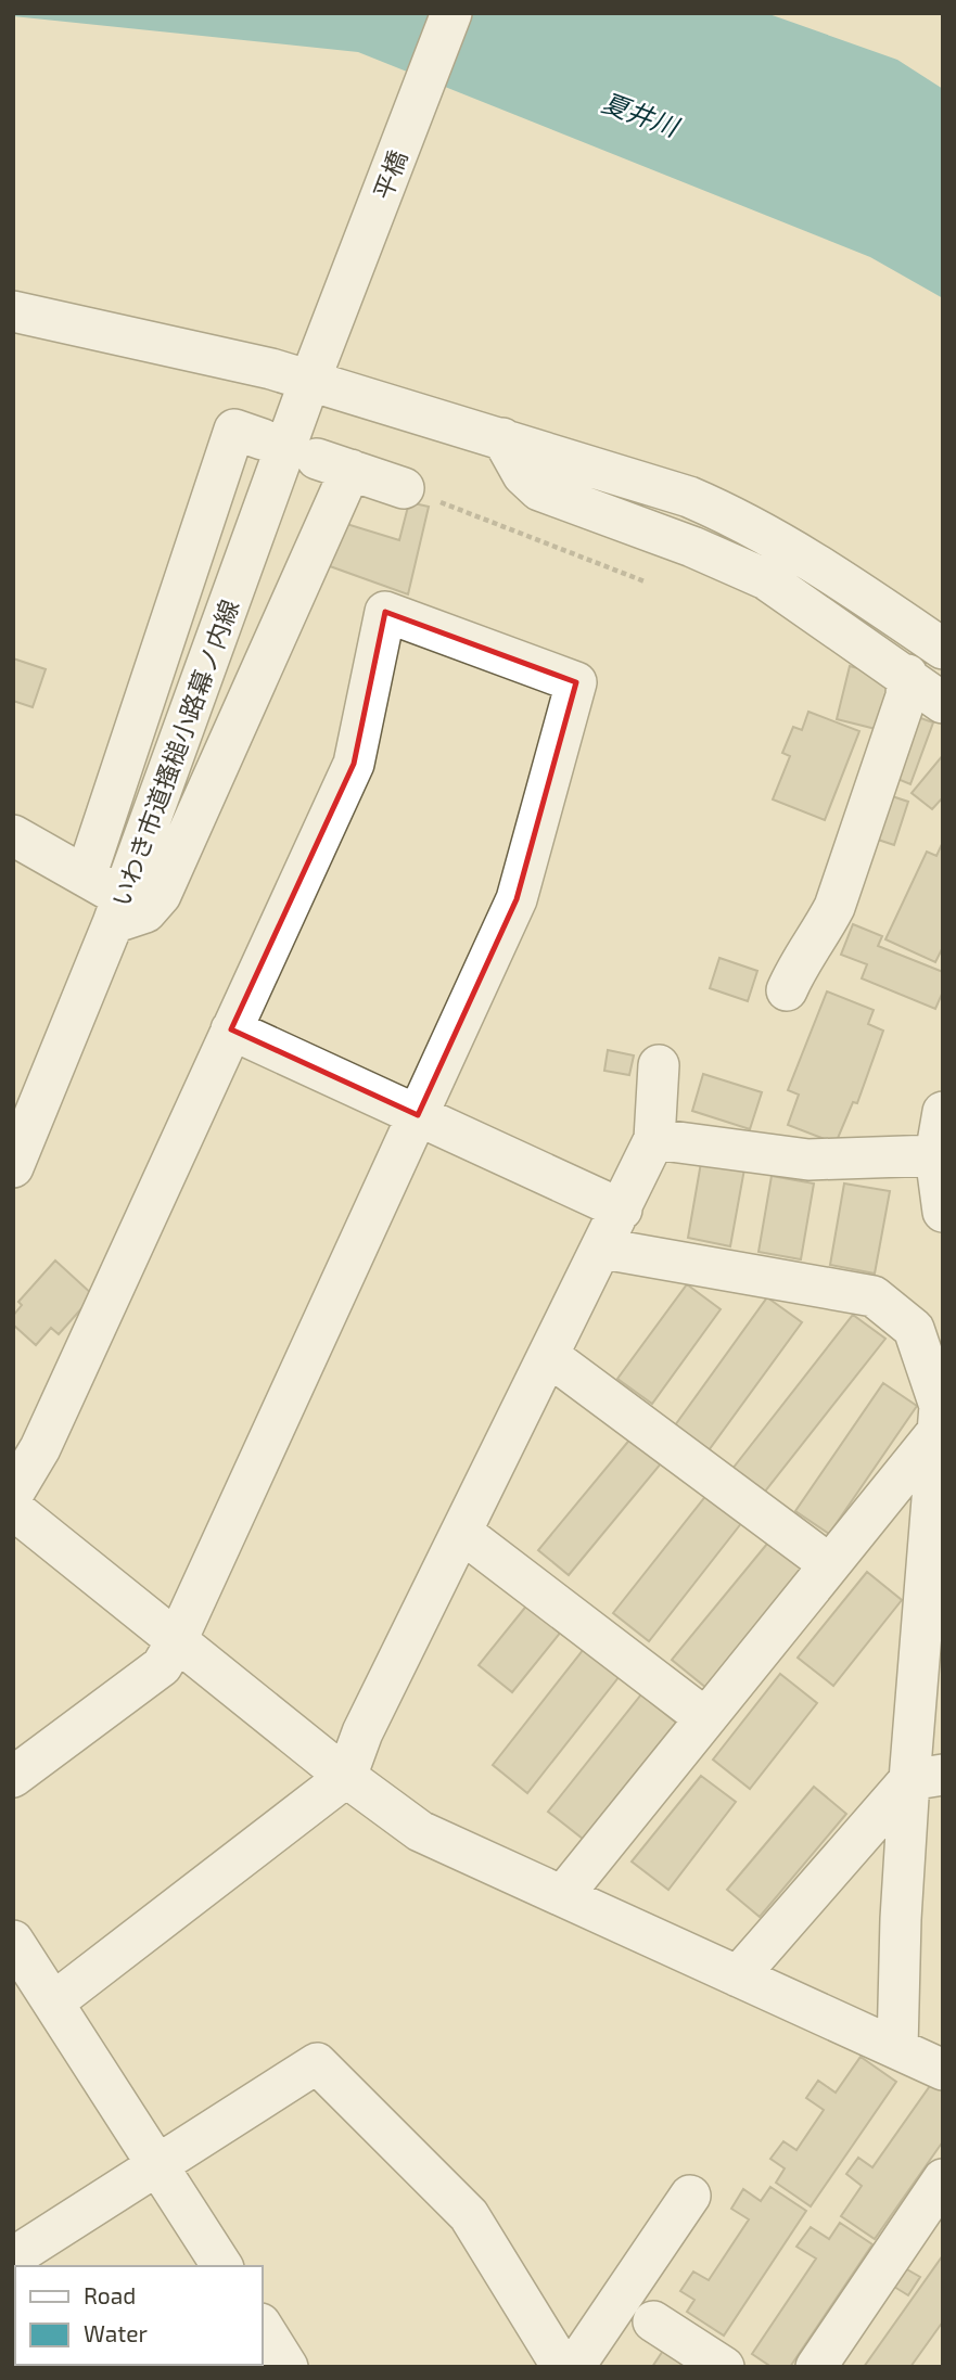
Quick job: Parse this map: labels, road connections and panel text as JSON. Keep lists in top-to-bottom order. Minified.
{"streets":{"street":["平橋","いわき市道搔槌小路幕ノ内線"]},"crossings":[["平橋","いわき市道搔槌小路幕ノ内線"]],"water":["夏井川"],"legend":["Road","Water"]}
